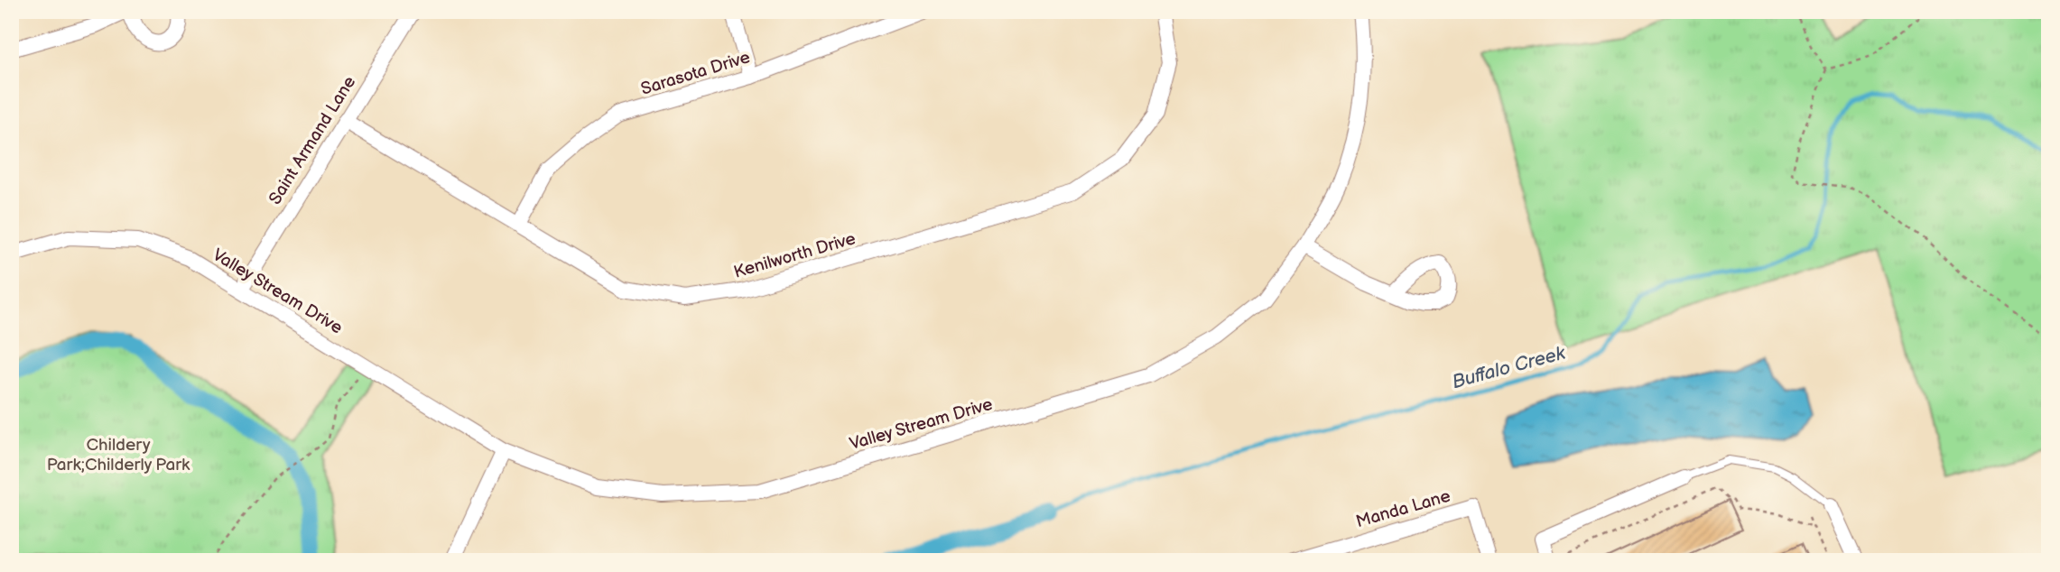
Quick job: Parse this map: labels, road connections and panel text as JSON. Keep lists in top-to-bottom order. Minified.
{"streets":{"street":["Sarasota Drive","Saint Armand Lane","Kenilworth Drive","Valley Stream Drive","Manda Lane"]},"crossings":[["Sarasota Drive","Kenilworth Drive"],["Saint Armand Lane","Kenilworth Drive"],["Saint Armand Lane","Valley Stream Drive"]],"water":["Buffalo Creek"],"parks":["Childery Park;Childerly Park"]}
